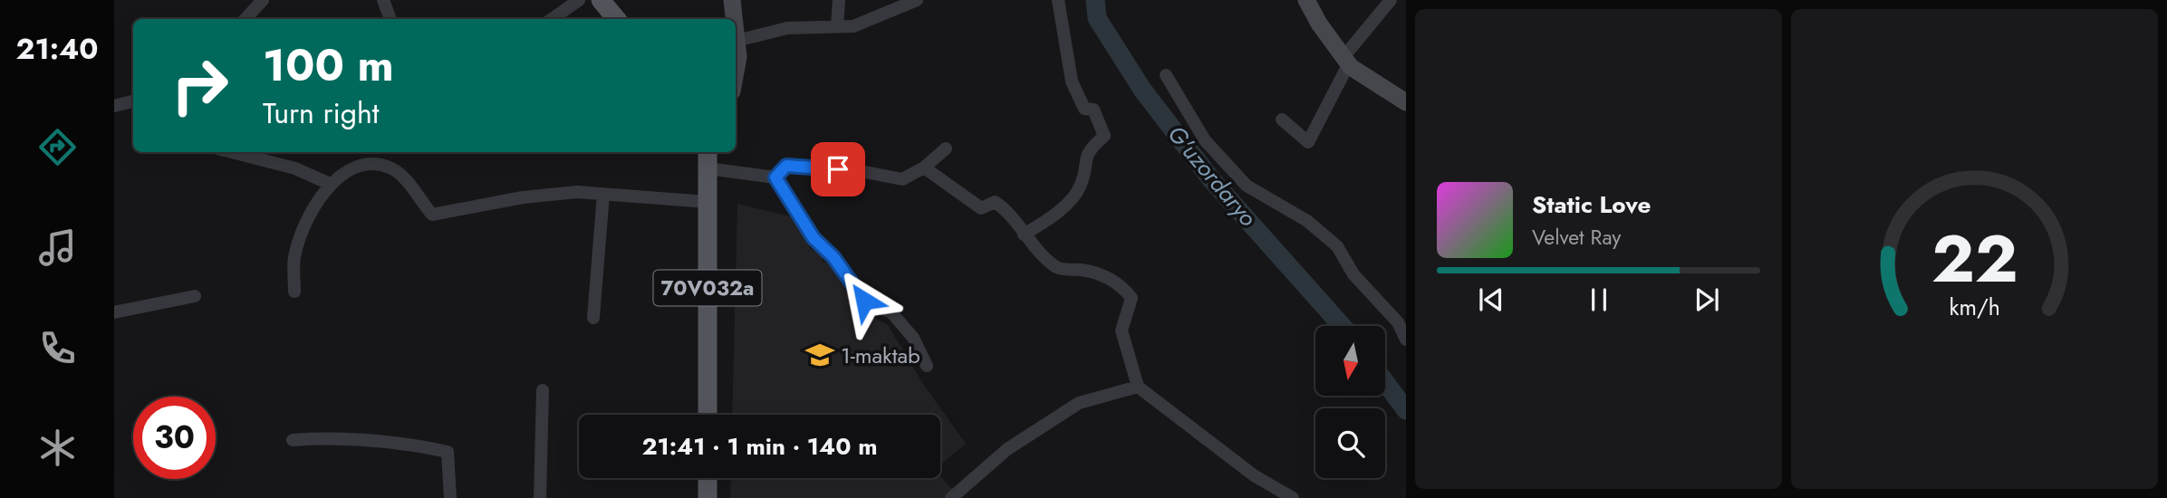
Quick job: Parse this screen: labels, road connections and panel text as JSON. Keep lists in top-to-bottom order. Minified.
{"streets":{"main road":["70V032a"]},"water":["G'uzordaryo"],"places":{"school or university":["1-maktab"]},"north":"bottom","page":{"tabs":"21:40","turn":["100 m","Turn right"],"song":["Static Love","Velvet Ray"],"limit":"30","trip":"21:41 · 1 min · 140 m","gauge":["22","km/h"]}}
